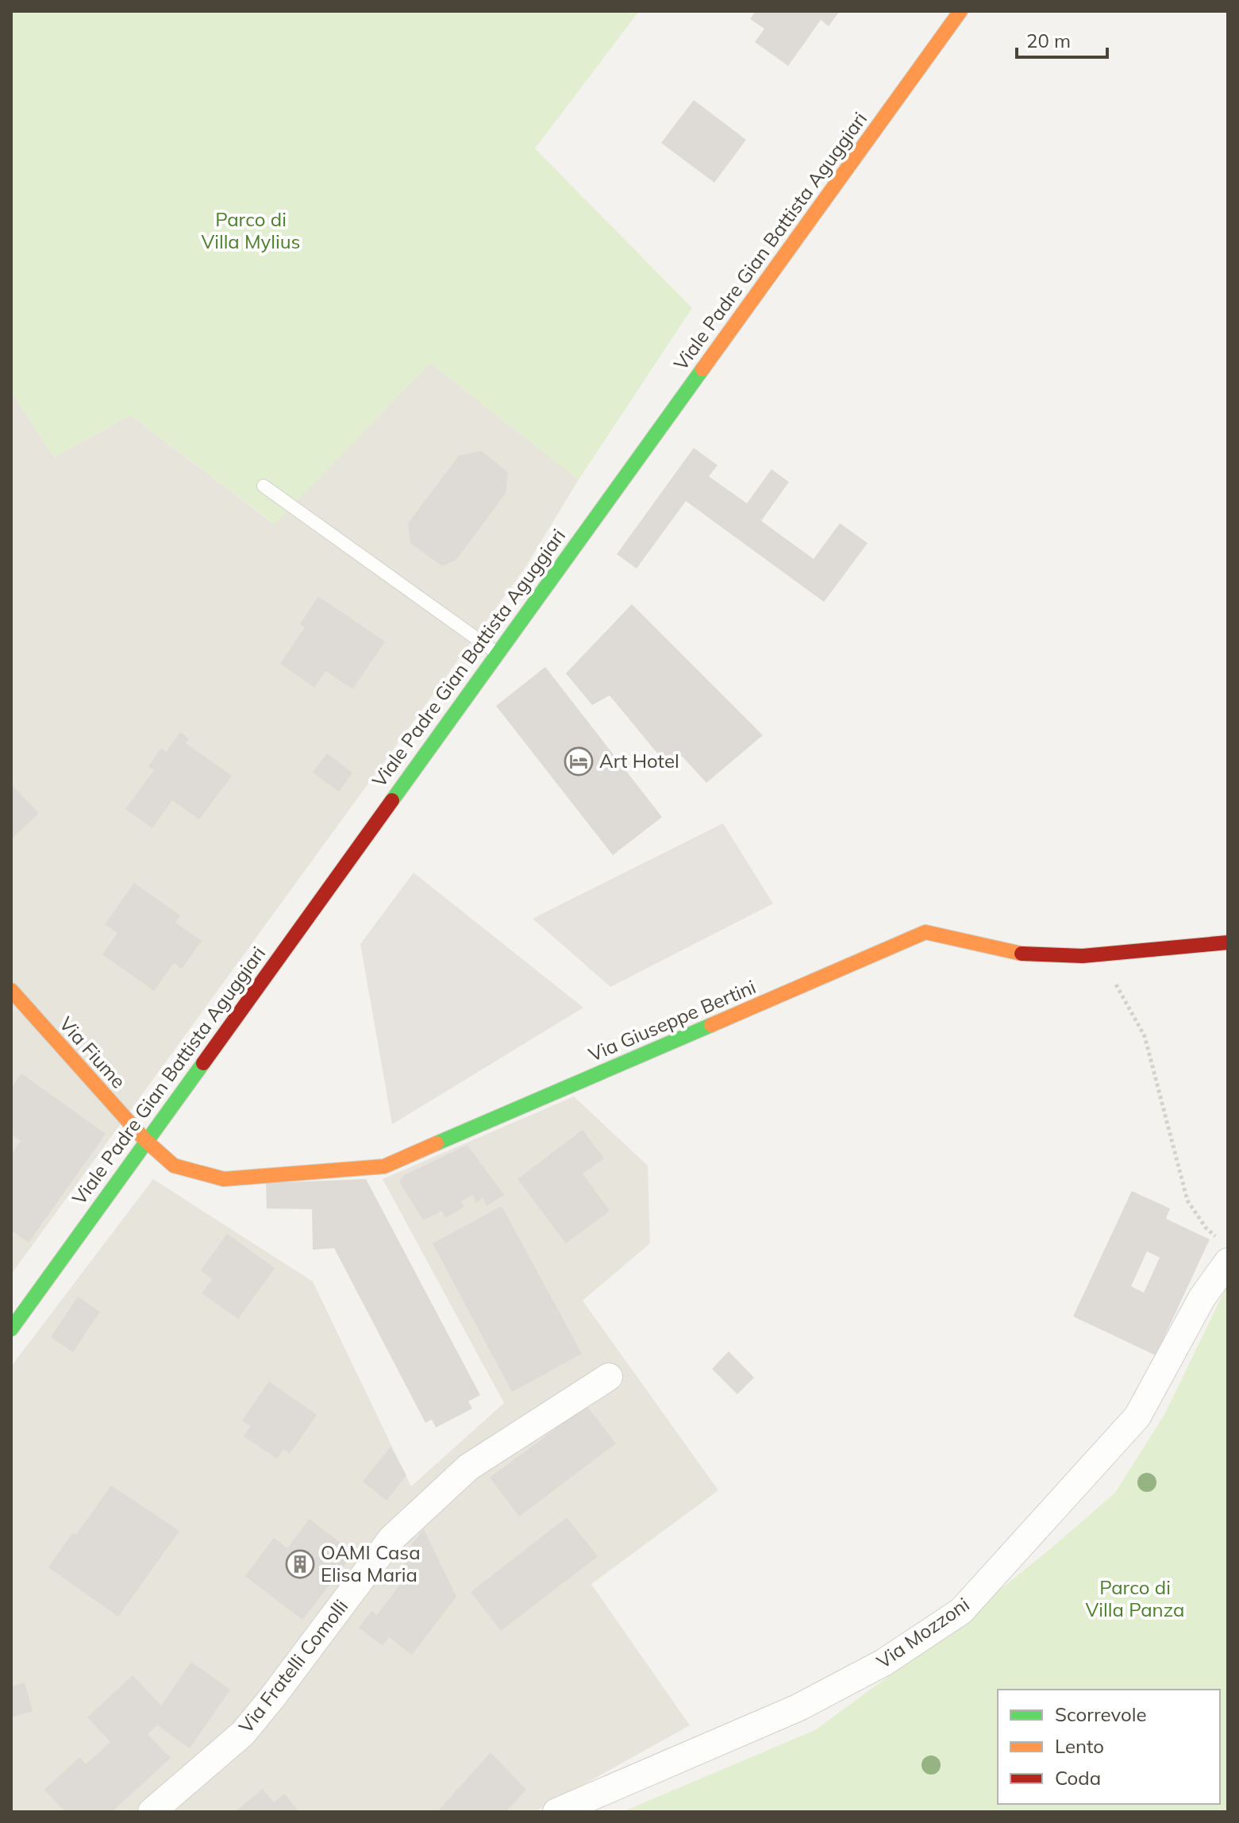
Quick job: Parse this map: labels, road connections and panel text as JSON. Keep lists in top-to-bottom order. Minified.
{"streets":{"main road":["Viale Padre Gian Battista Aguggiari","Via Giuseppe Bertini","Via Fiume"],"street":["Via Mozzoni","Via Fratelli Comolli"]},"crossings":[["Viale Padre Gian Battista Aguggiari","Via Giuseppe Bertini"],["Viale Padre Gian Battista Aguggiari","Via Fiume"],["Via Giuseppe Bertini","Via Fiume"]],"parks":["Parco di Villa Mylius","Parco di Villa Panza"],"places":{"hotel":["Art Hotel"],"building":["OAMI Casa Elisa Maria"]},"legend":["Scorrevole","Lento","Coda"],"scale_bar":"20 m"}
